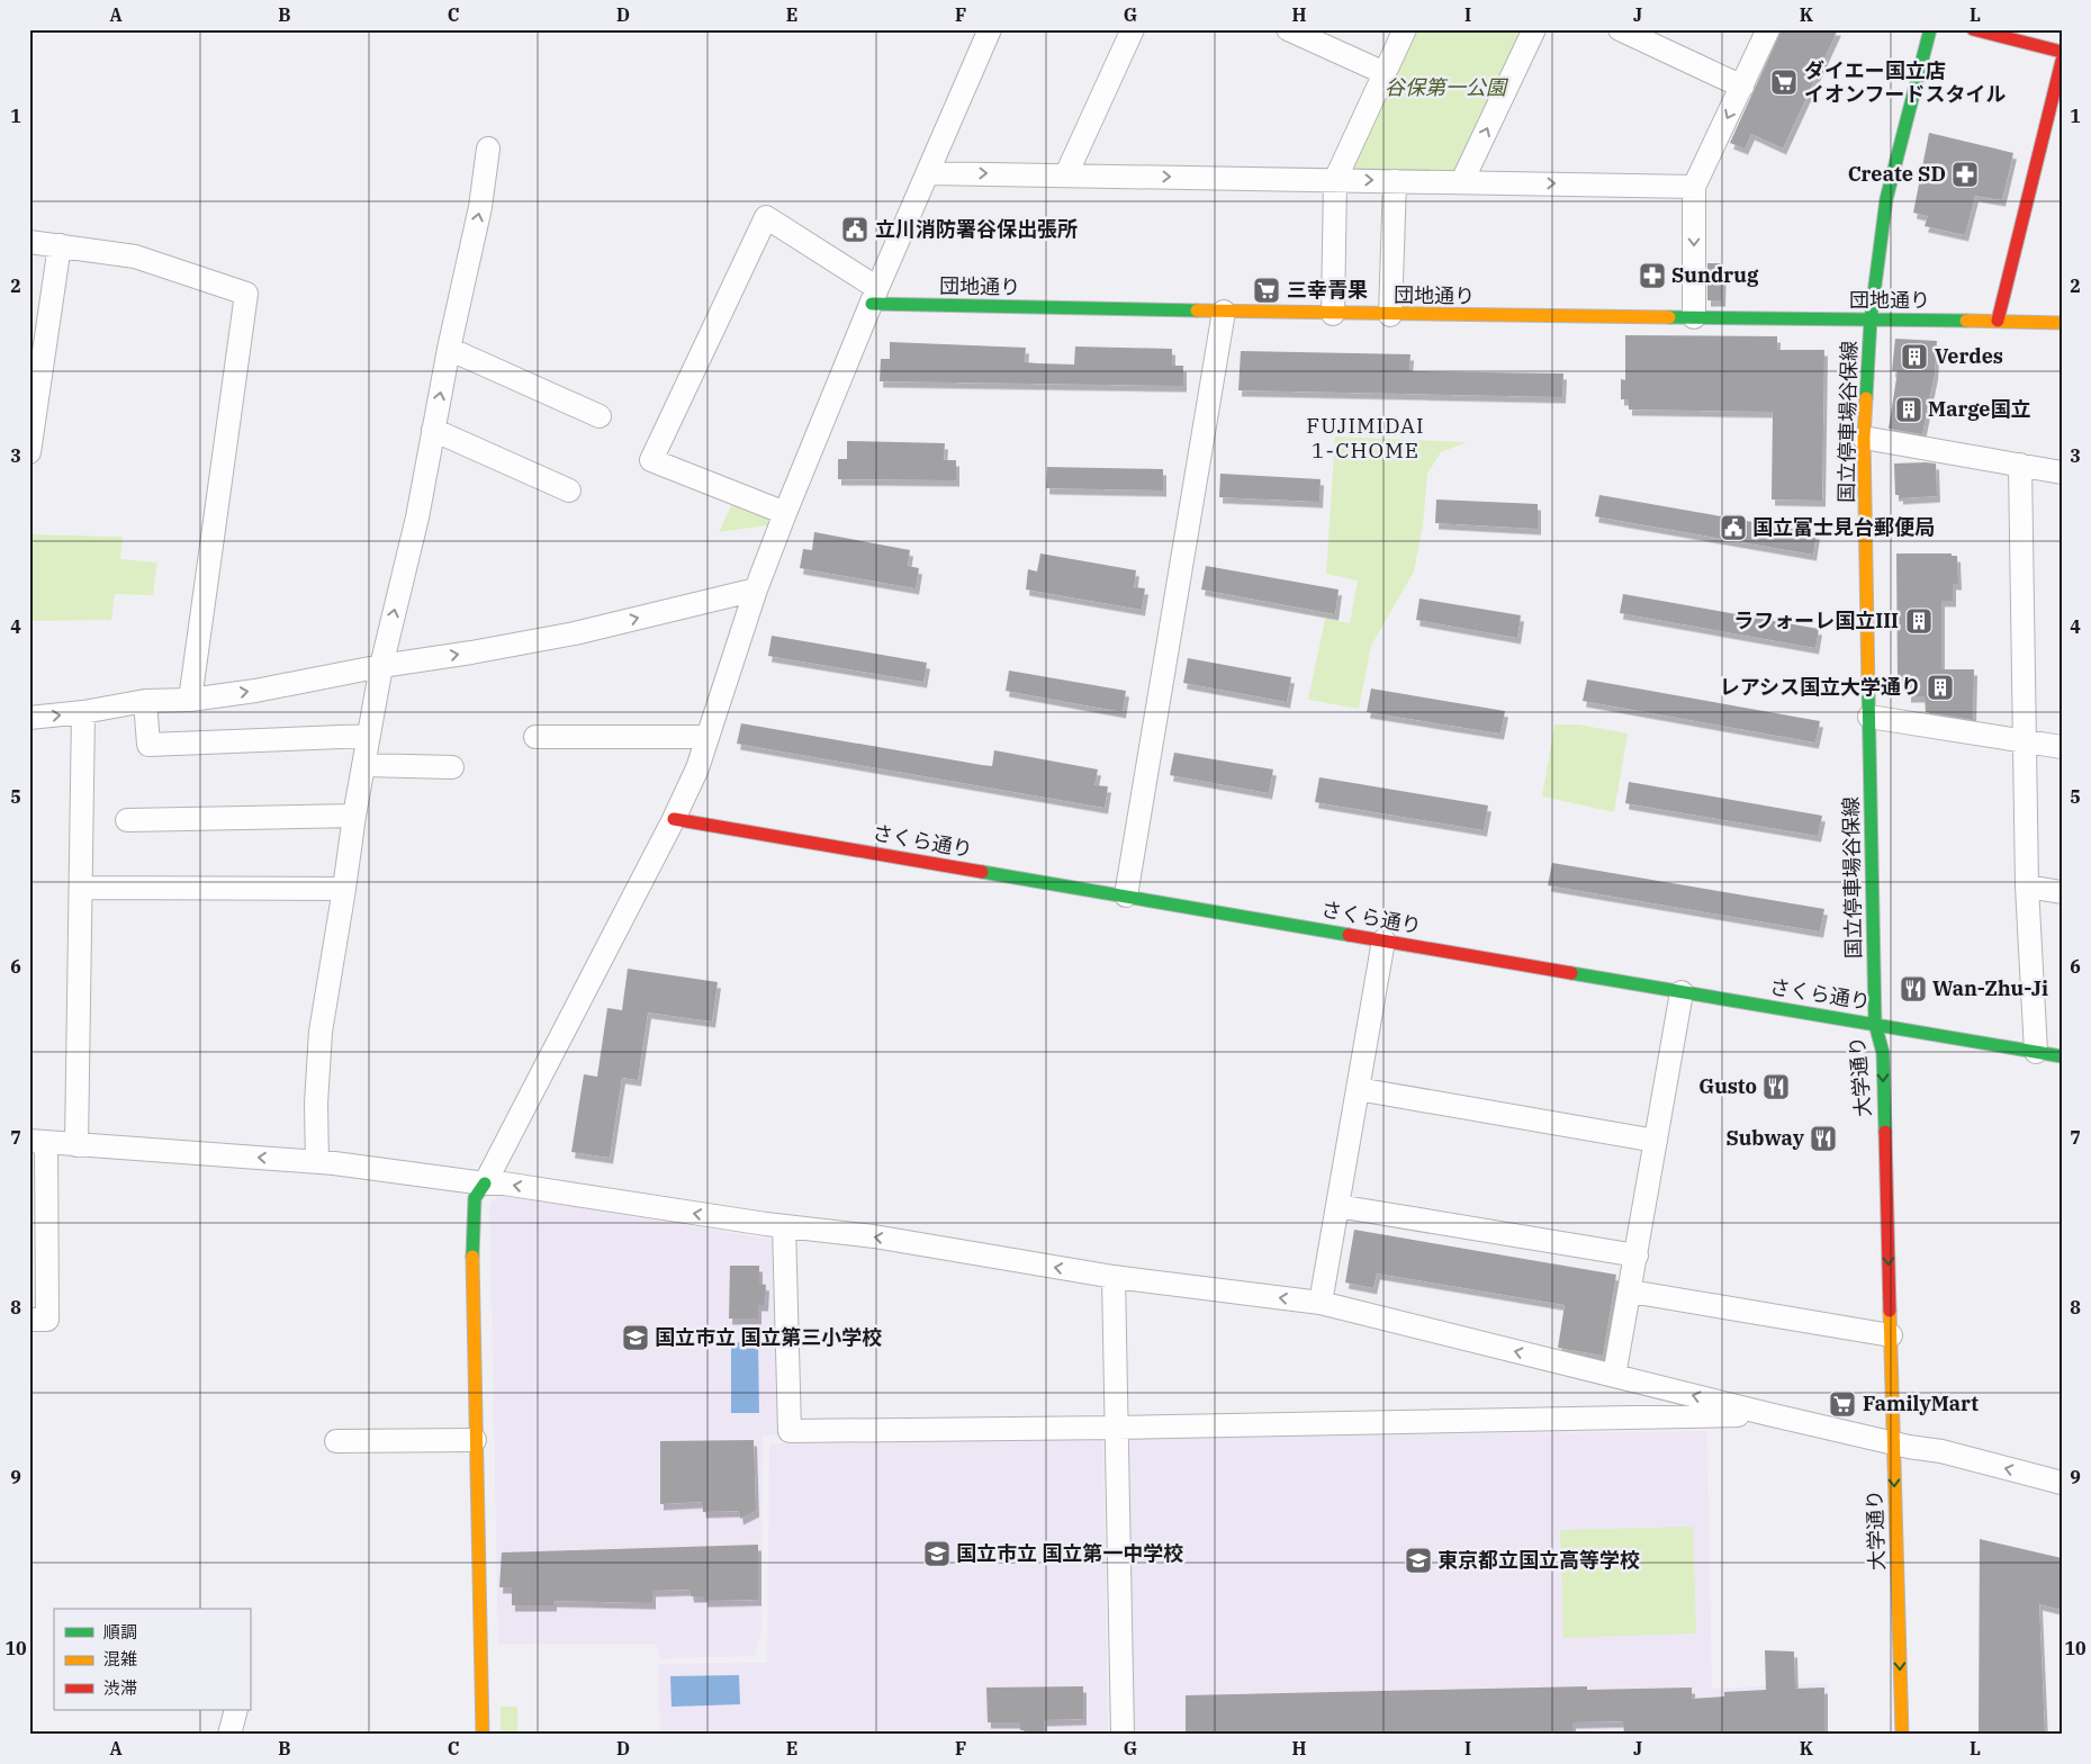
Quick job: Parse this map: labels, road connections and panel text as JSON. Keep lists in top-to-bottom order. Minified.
{"streets":{"street":["団地通り","国立停車場谷保線","さくら通り","大学通り"]},"crossings":[["団地通り","国立停車場谷保線"],["国立停車場谷保線","さくら通り"],["国立停車場谷保線","大学通り"],["さくら通り","大学通り"]],"one_way":["大学通り"],"districts":["FUJIMIDAI 1-CHOME"],"parks":["谷保第一公園"],"places":{"supermarket":["ダイエー国立店 イオンフードスタイル","三幸青果","FamilyMart"],"pharmacy":["Create SD","Sundrug"],"public building":["立川消防署谷保出張所","国立富士見台郵便局"],"building":["Verdes","Marge国立","ラフォーレ国立III","レアシス国立大学通り"],"restaurant":["Wan-Zhu-Ji","Gusto","Subway"],"school or university":["国立市立 国立第三小学校","国立市立 国立第一中学校","東京都立国立高等学校"]},"legend":["順調","混雑","渋滞"],"grid":{"columns":["A","B","C","D","E","F","G","H","I","J","K","L"],"rows":["1","2","3","4","5","6","7","8","9","10"]}}
